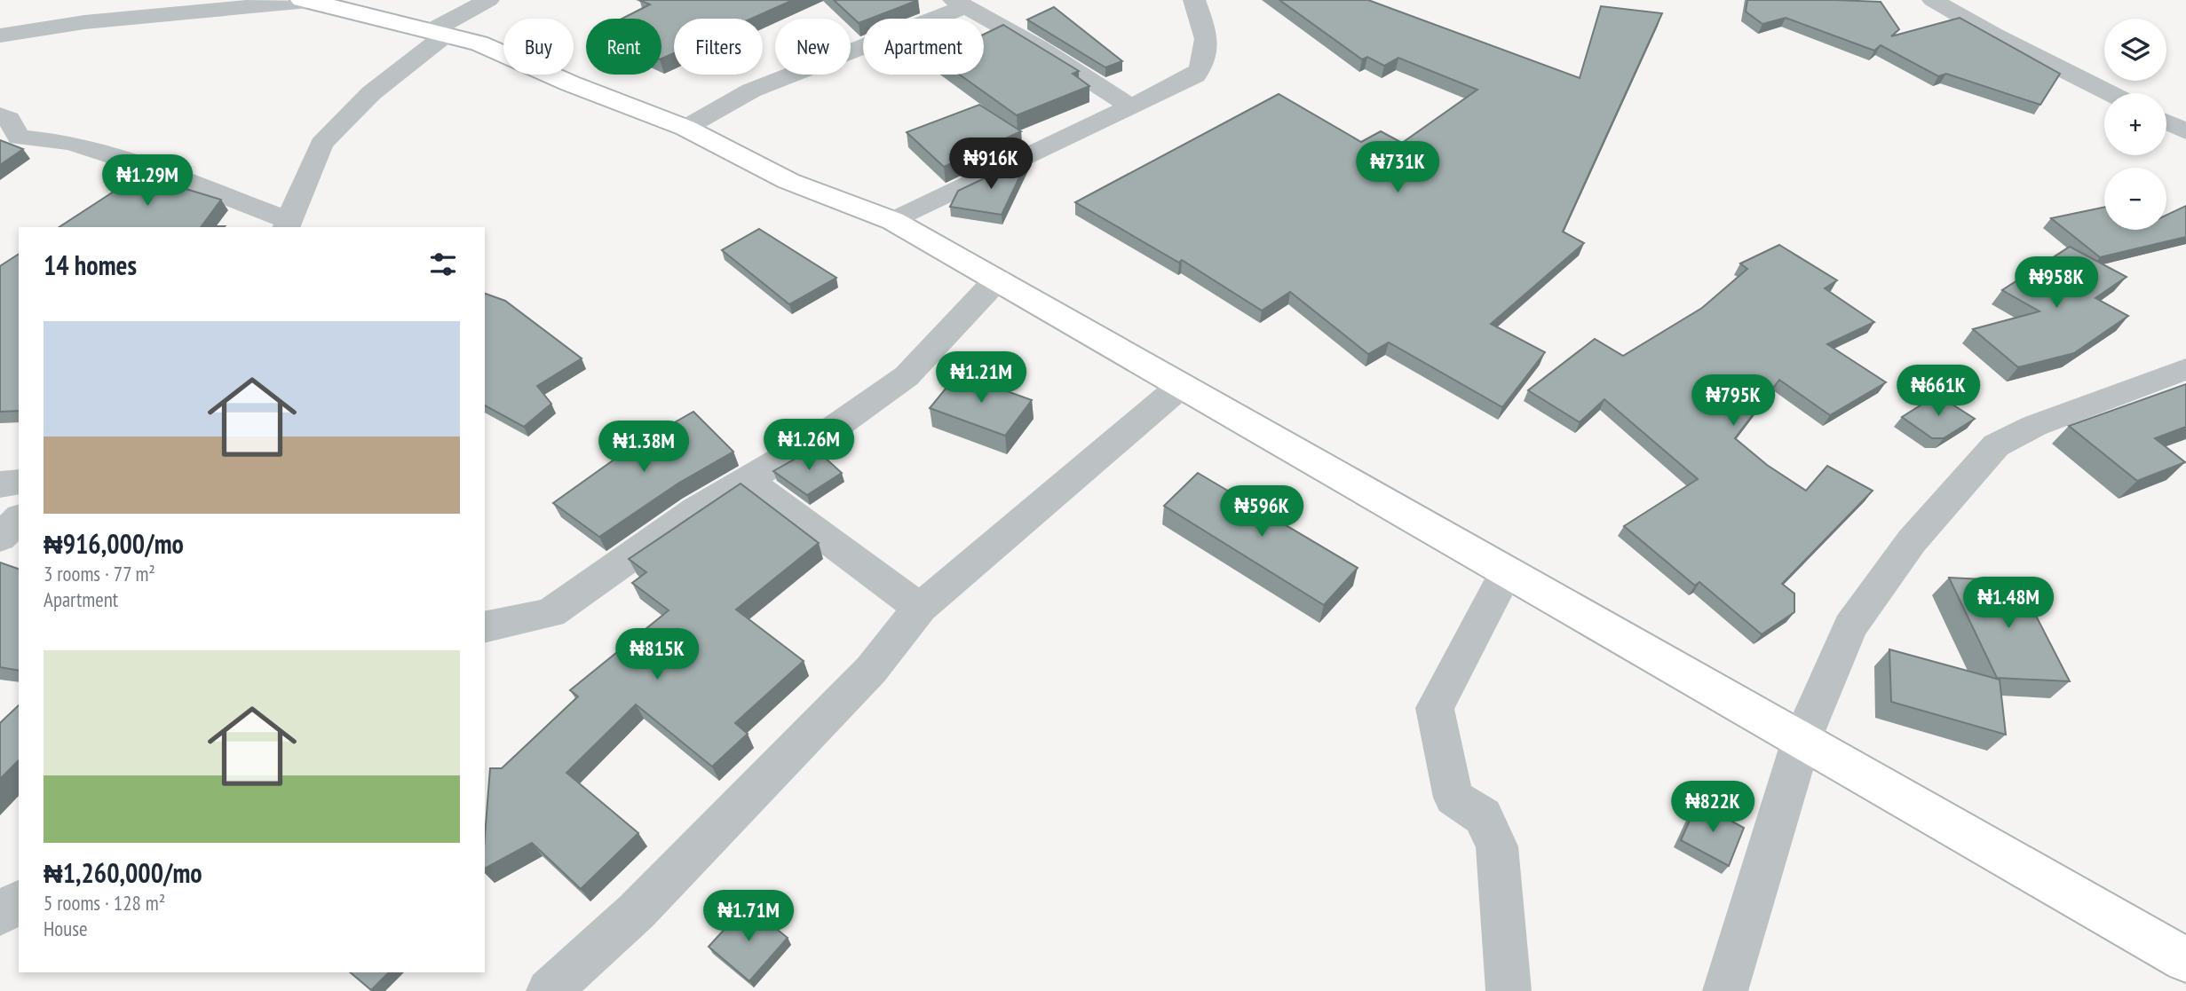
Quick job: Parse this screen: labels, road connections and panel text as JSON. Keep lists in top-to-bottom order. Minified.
{"page":{"map_buttons":["+","−"],"chip":["Buy","Rent","Filters","New","Apartment"],"price":["₦916K","₦731K","₦1.29M","₦958K","₦1.21M","₦661K","₦795K","₦1.26M","₦1.38M","₦596K","₦1.48M","₦815K","₦822K","₦1.71M"],"heading":"14 homes","list":[{"name":"₦916,000/mo","note":"3 rooms · 77 m² · Apartment"},{"name":"₦1,260,000/mo","note":"5 rooms · 128 m² · House"}]}}
